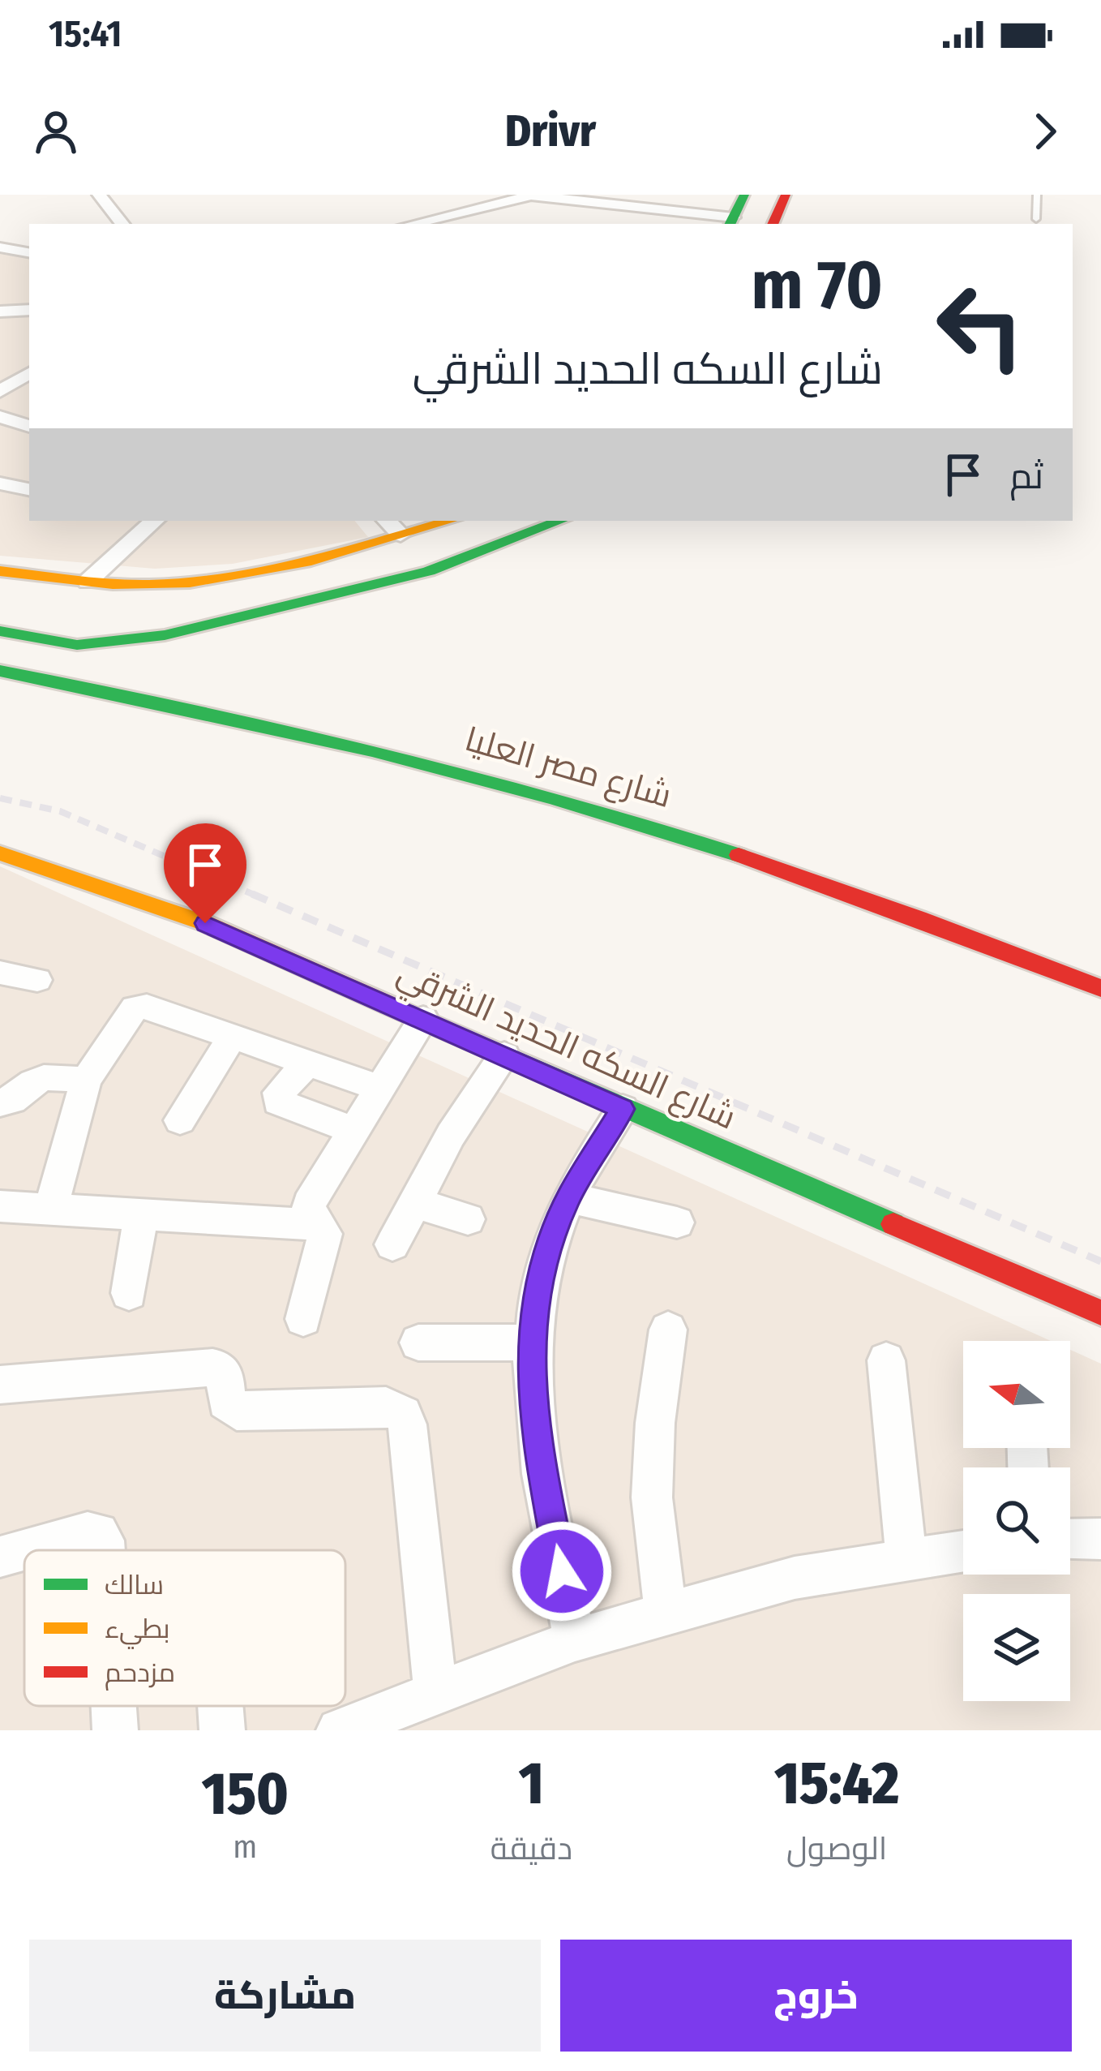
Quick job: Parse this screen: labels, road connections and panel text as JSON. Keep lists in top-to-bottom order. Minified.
{"streets":{"street":["شارع مصر العليا","شارع السكه الحديد الشرقي"]},"legend":["سالك","بطيء","مزدحم"],"north":"left","page":{"status":"15:41","header":"Drivr","turn":["70 m","شارع السكه الحديد الشرقي"],"then":"ثم","eta":["15:42","الوصول","1","دقيقة","150","m"],"buttons":["خروج","مشاركة"]}}
